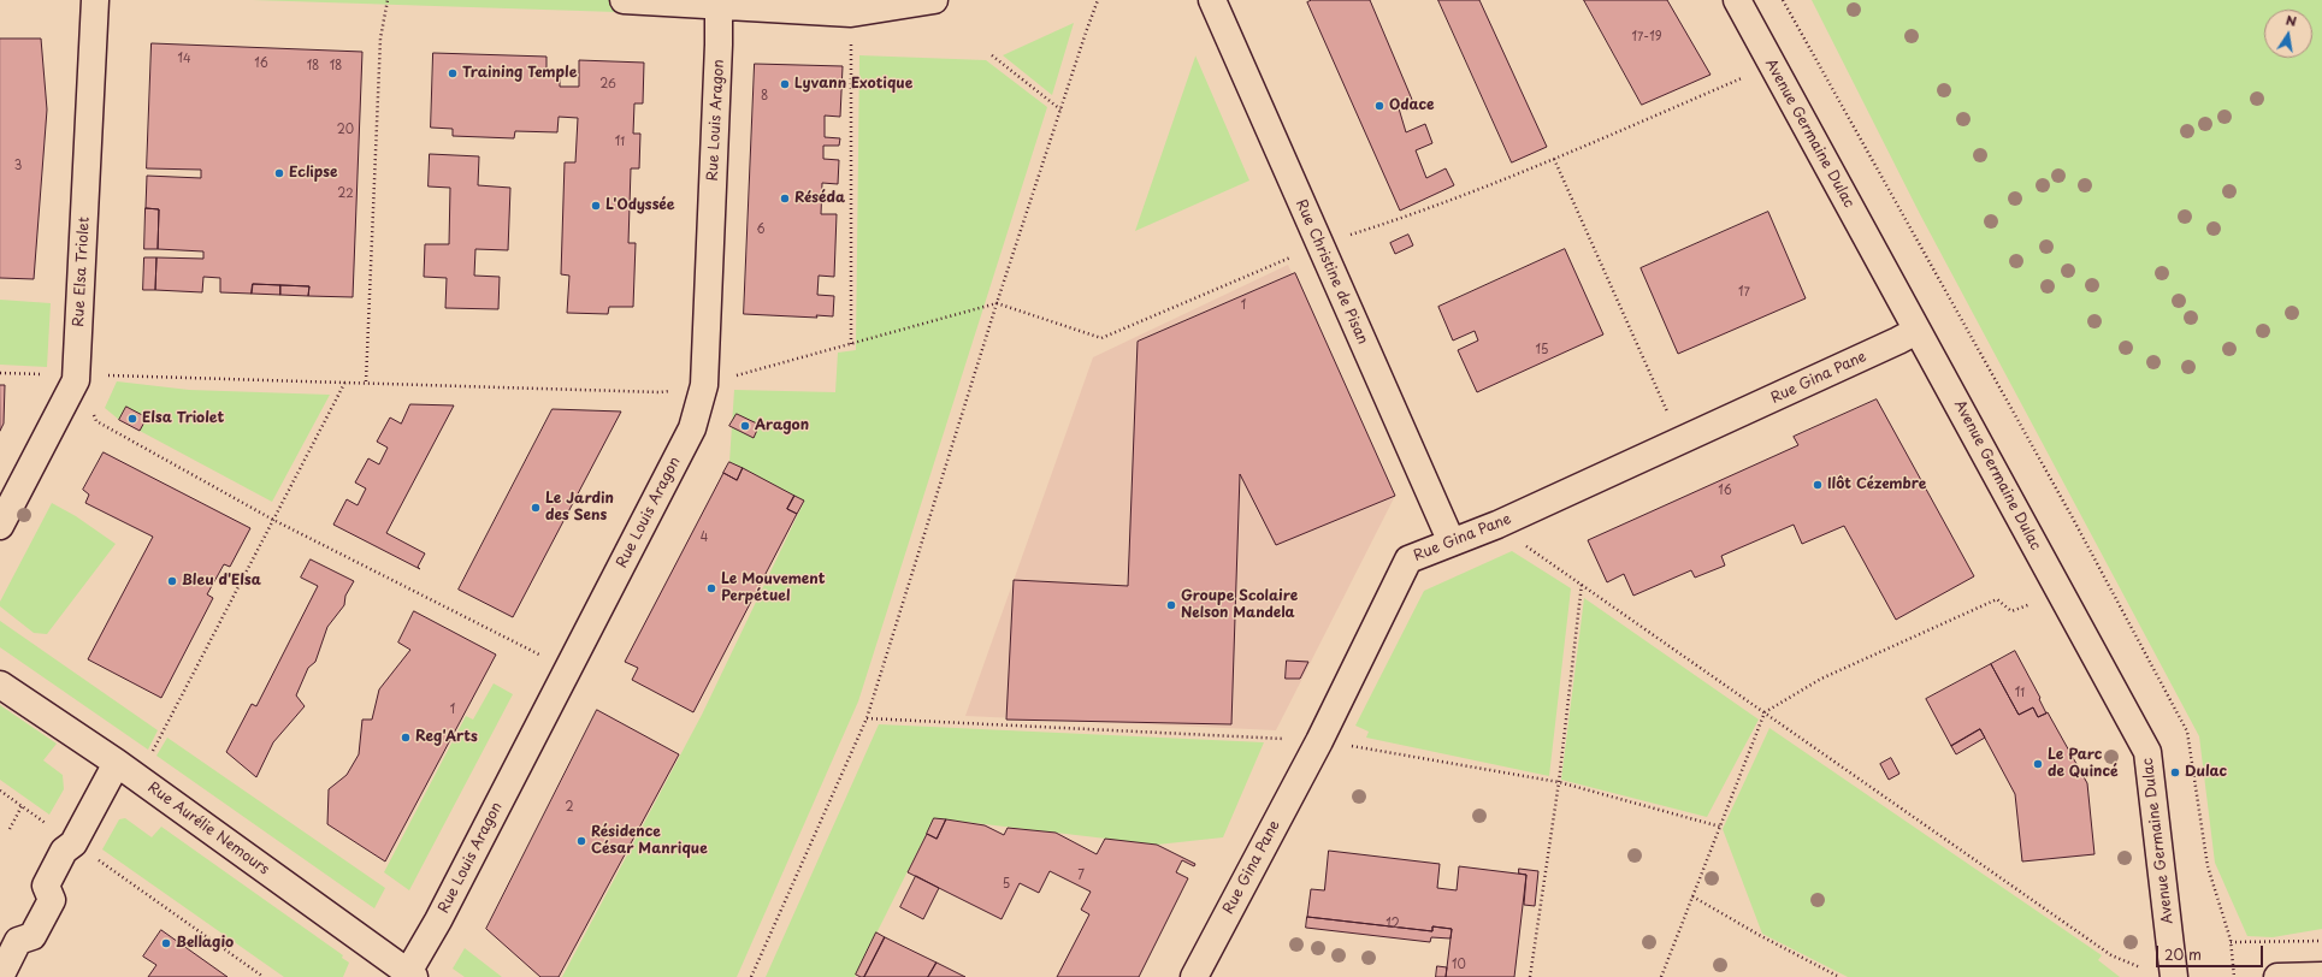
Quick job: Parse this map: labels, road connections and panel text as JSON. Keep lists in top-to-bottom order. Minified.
{"streets":{"street":["Rue Louis Aragon","Avenue Germaine Dulac","Rue Elsa Triolet","Rue Christine de Pisan","Rue Gina Pane","Rue Aurélie Nemours"]},"crossings":[["Rue Louis Aragon","Rue Aurélie Nemours"],["Avenue Germaine Dulac","Rue Gina Pane"],["Rue Christine de Pisan","Rue Gina Pane"]],"places":["Training Temple","Lyvann Exotique","Odace","Eclipse","Réséda","L'Odyssée","Elsa Triolet","Aragon","Ilôt Cézembre","Le Jardin des Sens","Bleu d'Elsa","Le Mouvement Perpétuel","Groupe Scolaire Nelson Mandela","Reg'Arts","Le Parc de Quincé","Dulac","Résidence César Manrique","Bellagio"],"house_numbers":["17-19","14","16","18","18","26","8","20","11","3","22","6","17","1","15","16","4","11","1","2","7","5","12","10"],"scale_bar":"20 m","north":"top"}
